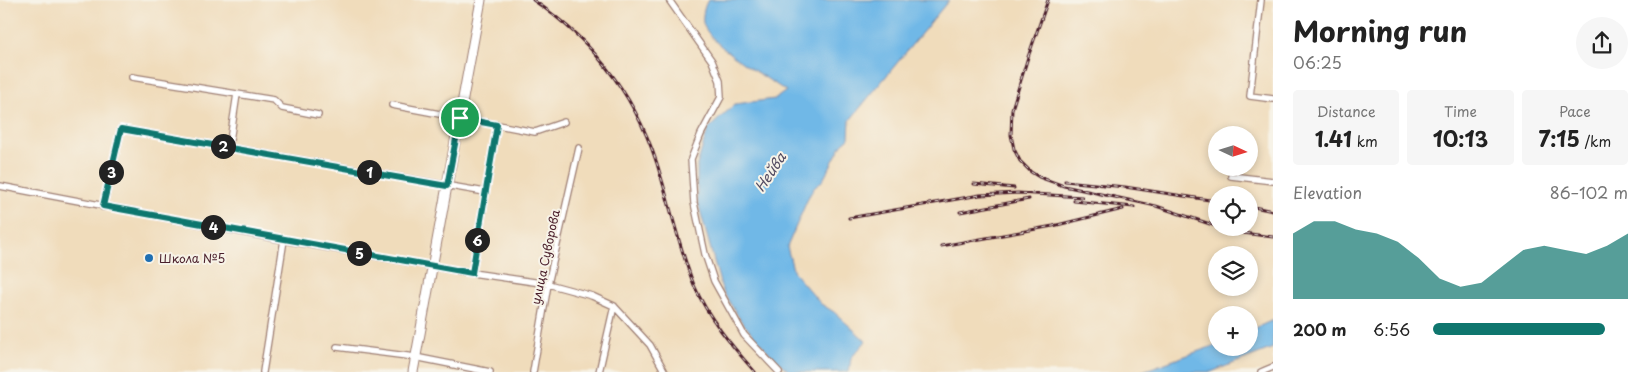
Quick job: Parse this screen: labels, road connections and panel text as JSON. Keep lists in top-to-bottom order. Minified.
{"streets":{"street":["улица Суворова"]},"water":["Нейва"],"places":["Школа №5"],"north":"right","page":{"heading":["Morning run","06:25"],"stats":[["Distance","1.41 km"],["Time","10:13"],["Pace","7:15 /km"]],"map_buttons":"+","pins":["2","1","3","4","6","5"],"chart":["Elevation","86–102 m"],"list":[{"name":"200 m","note":"6:56"}]}}
